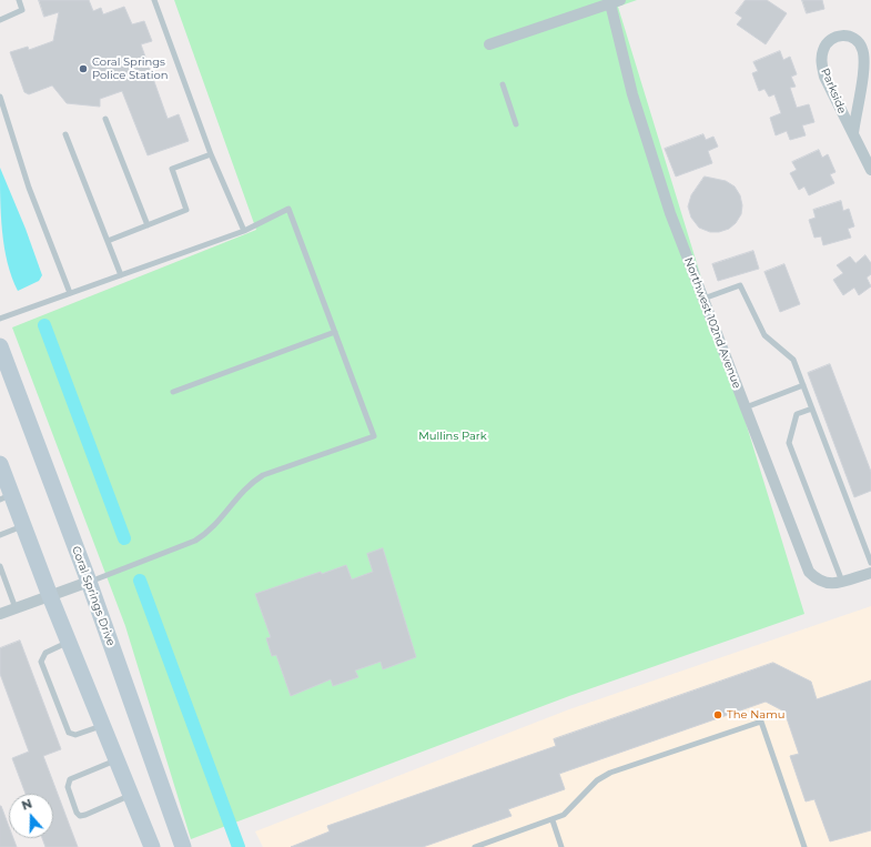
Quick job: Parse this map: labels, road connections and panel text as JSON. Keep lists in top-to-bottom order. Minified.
{"streets":{"main road":["Coral Springs Drive"],"street":["Parkside","Northwest 102nd Avenue"]},"parks":["Mullins Park"],"places":["Coral Springs Police Station","The Namu"],"north":"top"}
